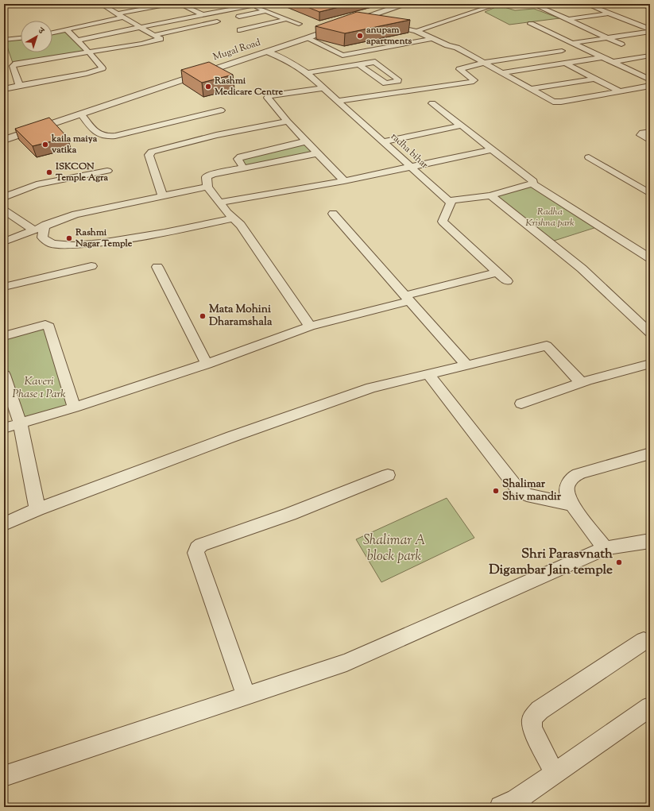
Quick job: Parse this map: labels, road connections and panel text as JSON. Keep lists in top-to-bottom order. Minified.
{"streets":{"street":["Mugal Road","radha bihar"]},"crossings":[["Mugal Road","radha bihar"]],"parks":["Radha Krishna park","Kaveri Phase 1 Park","Shalimar A block park"],"places":["anupam apartments","Rashmi Medicare Centre","kaila maiya vatika","ISKCON Temple Agra","Rashmi Nagar Temple","Mata Mohini Dharamshala","Shalimar Shiv mandir","Shri Parasvnath Digambar Jain temple"],"north":"top right"}
